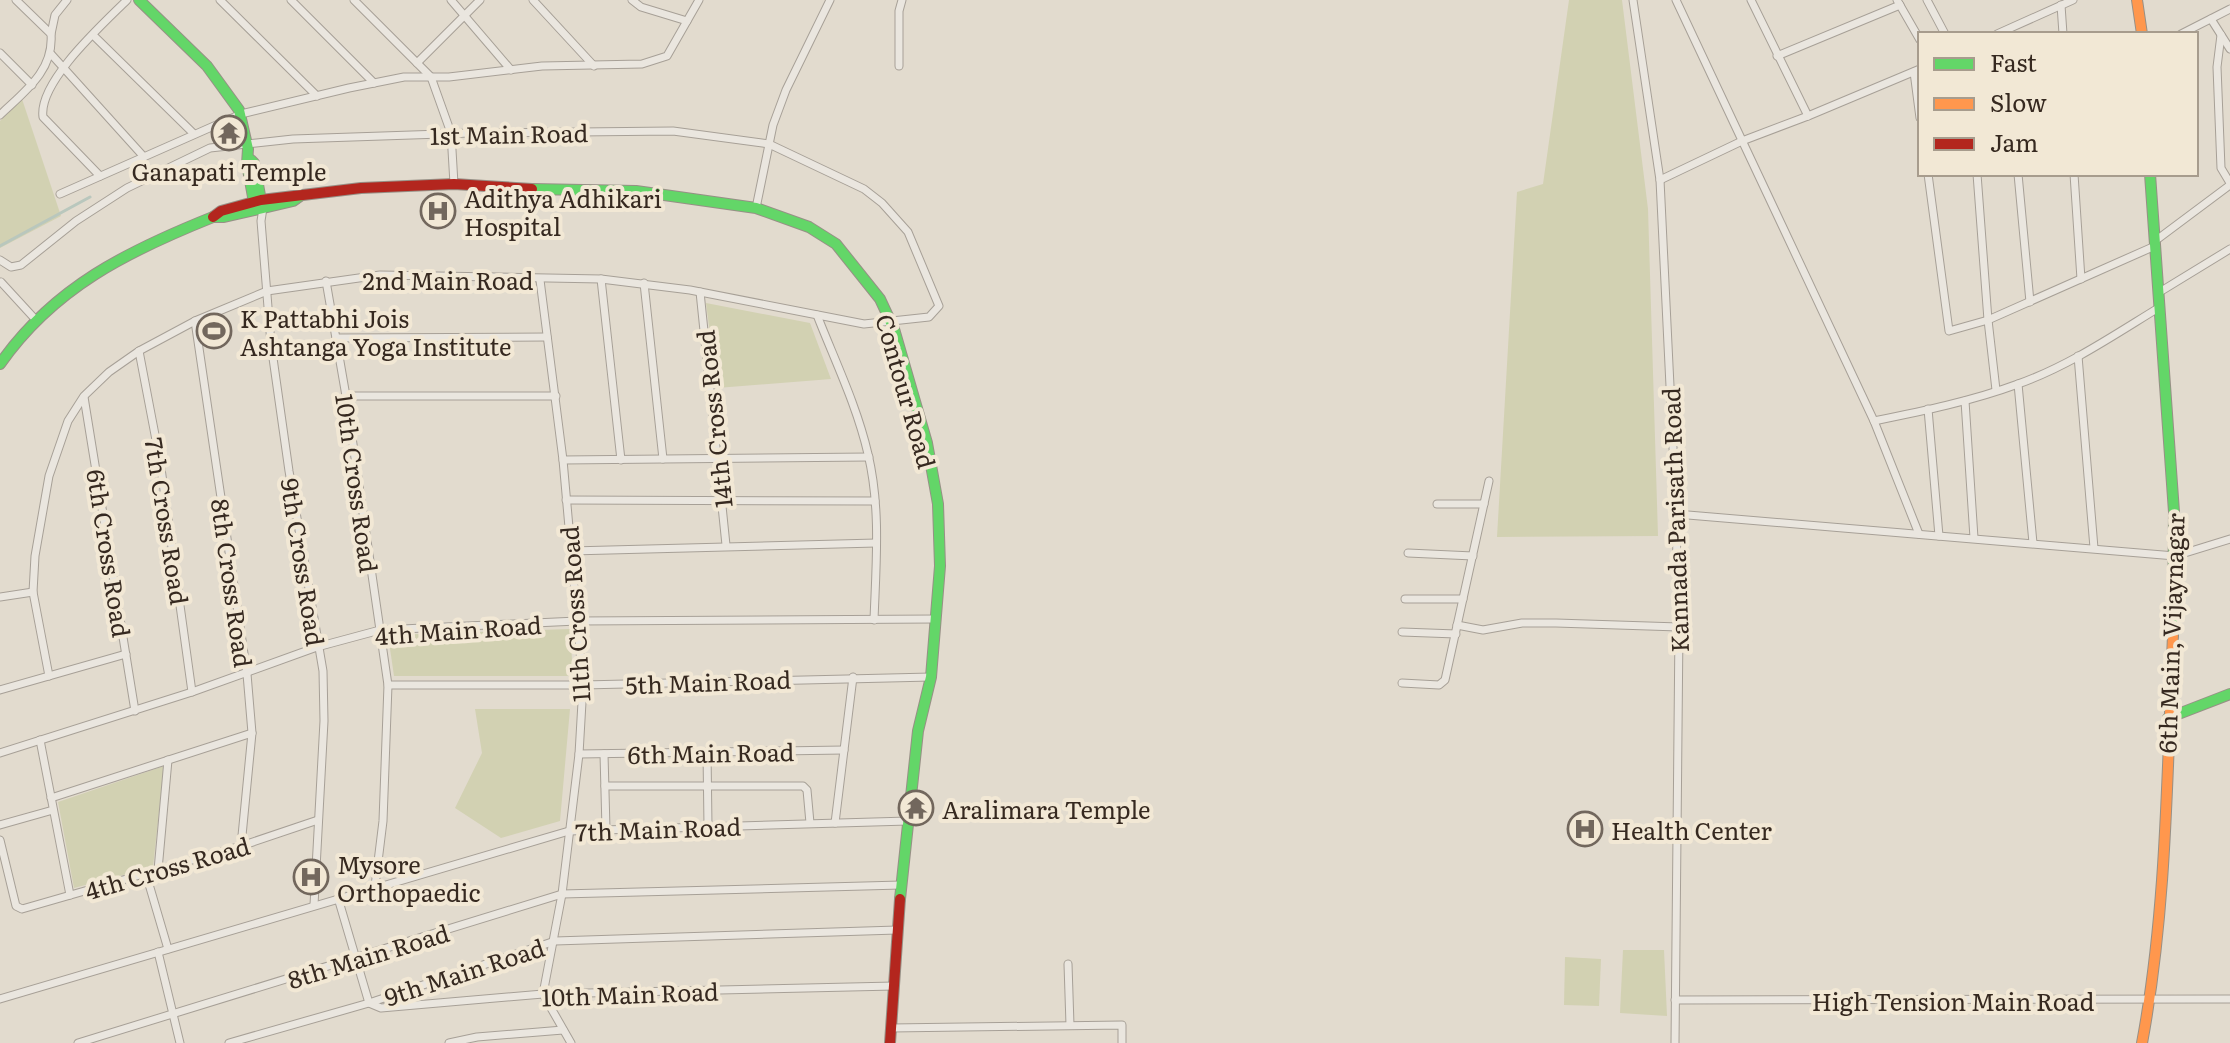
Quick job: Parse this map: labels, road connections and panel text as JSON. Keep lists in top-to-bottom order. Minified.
{"streets":{"main road":["Contour Road","6th Main, Vijaynagar"],"street":["1st Main Road","2nd Main Road","14th Cross Road","10th Cross Road","Kannada Parisath Road","7th Cross Road","6th Cross Road","9th Cross Road","8th Cross Road","11th Cross Road","4th Main Road","5th Main Road","6th Main Road","7th Main Road","4th Cross Road","8th Main Road","9th Main Road","10th Main Road","High Tension Main Road"]},"crossings":[["1st Main Road","2nd Main Road"],["1st Main Road","Contour Road"],["2nd Main Road","Contour Road"],["2nd Main Road","14th Cross Road"],["2nd Main Road","10th Cross Road"],["2nd Main Road","7th Cross Road"],["2nd Main Road","6th Cross Road"],["2nd Main Road","9th Cross Road"],["2nd Main Road","8th Cross Road"],["2nd Main Road","11th Cross Road"],["Contour Road","9th Cross Road"],["Contour Road","4th Main Road"],["Contour Road","5th Main Road"],["Contour Road","7th Main Road"],["Contour Road","8th Main Road"],["Contour Road","9th Main Road"],["Contour Road","10th Main Road"],["10th Cross Road","4th Main Road"],["10th Cross Road","5th Main Road"],["10th Cross Road","7th Main Road"],["Kannada Parisath Road","High Tension Main Road"],["7th Cross Road","4th Main Road"],["6th Cross Road","4th Main Road"],["9th Cross Road","4th Main Road"],["9th Cross Road","7th Main Road"],["9th Cross Road","4th Cross Road"],["8th Cross Road","4th Main Road"],["8th Cross Road","4th Cross Road"],["11th Cross Road","4th Main Road"],["11th Cross Road","5th Main Road"],["11th Cross Road","6th Main Road"],["11th Cross Road","7th Main Road"],["11th Cross Road","8th Main Road"],["11th Cross Road","9th Main Road"],["11th Cross Road","10th Main Road"],["6th Main, Vijaynagar","High Tension Main Road"],["9th Main Road","10th Main Road"]],"places":{"temple":["Ganapati Temple","Aralimara Temple"],"hospital":["Adithya Adhikari Hospital","Health Center","Mysore Orthopaedic"],"sports":["K Pattabhi Jois Ashtanga Yoga Institute"]},"legend":["Fast","Slow","Jam"]}
